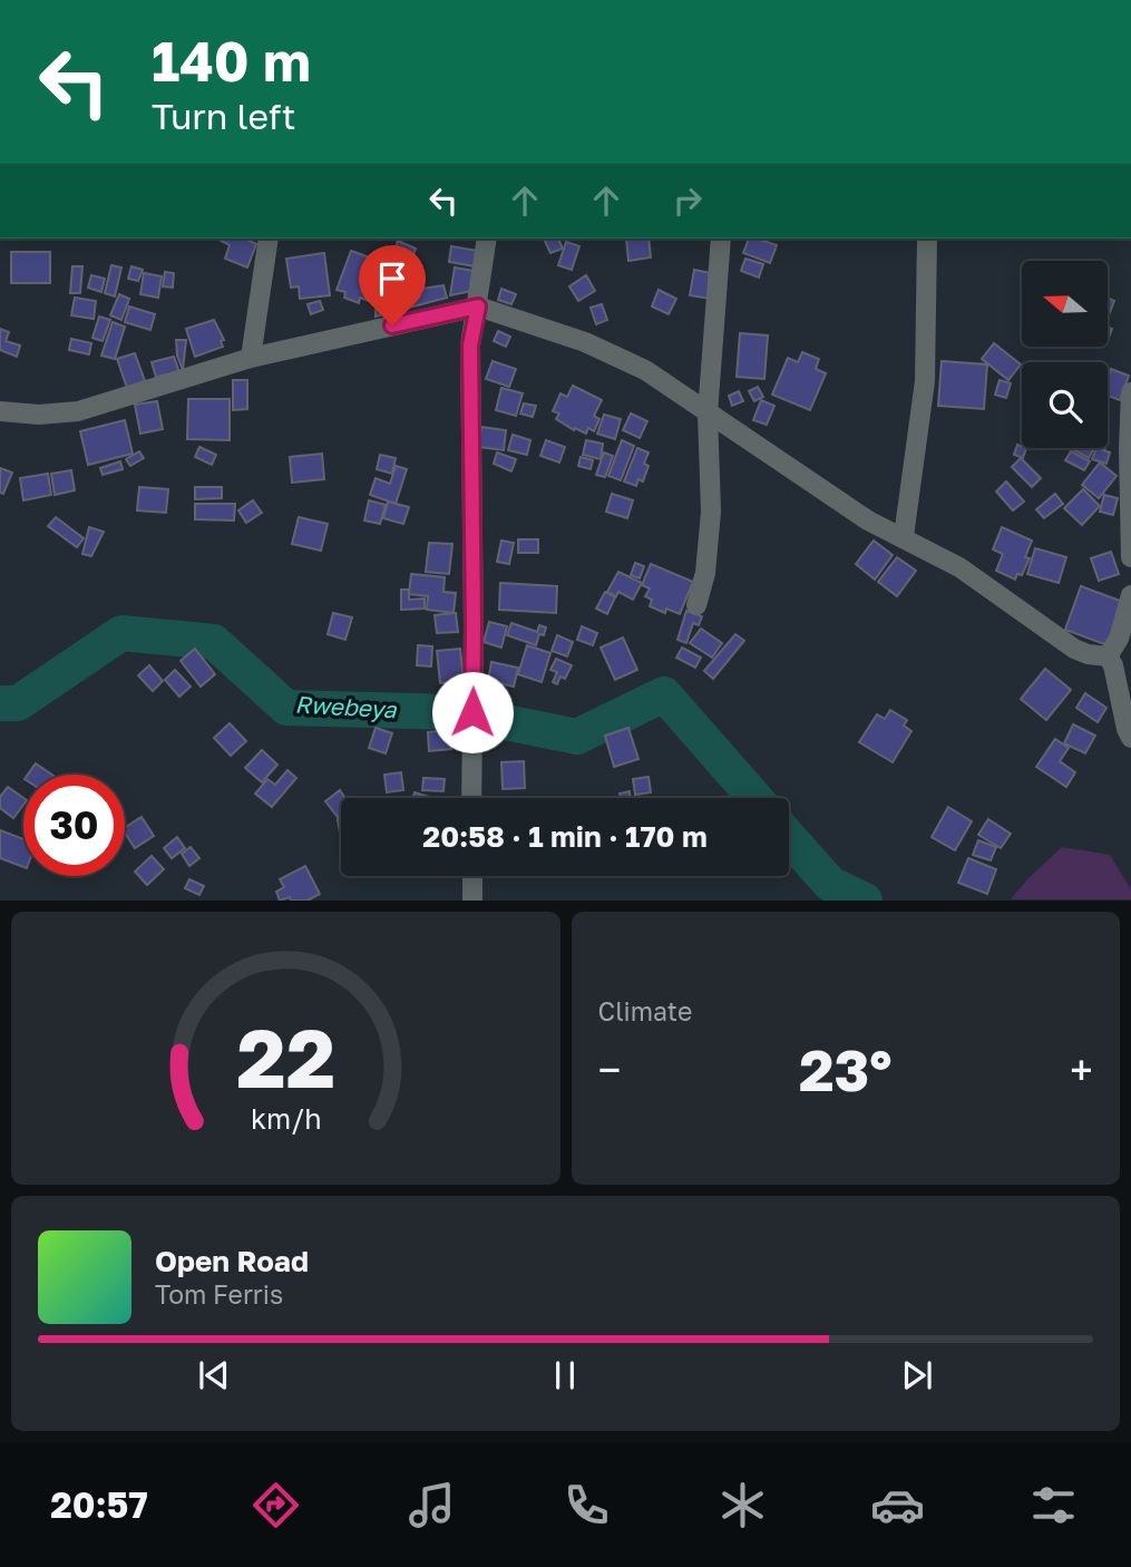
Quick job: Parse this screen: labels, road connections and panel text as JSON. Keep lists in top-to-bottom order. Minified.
{"water":["Rwebeya"],"north":"left","page":{"turn":["140 m","Turn left"],"limit":"30","trip":"20:58 · 1 min · 170 m","tile":"Climate","heat":["−","23°","+"],"song":["Open Road","Tom Ferris"],"tabs":"20:57","gauge":["22","km/h"]}}
